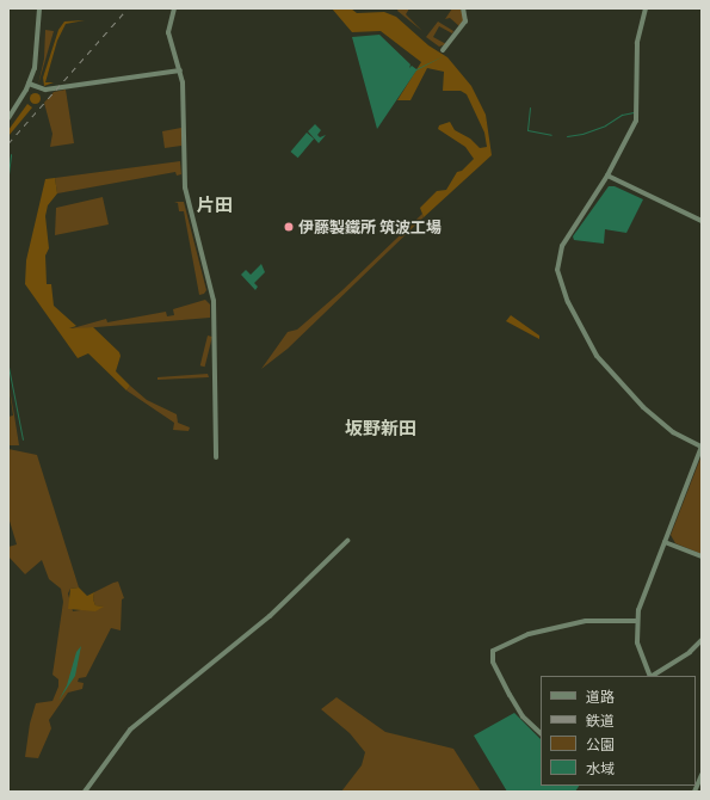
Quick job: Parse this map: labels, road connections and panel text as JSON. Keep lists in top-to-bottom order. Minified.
{"districts":["片田","坂野新田"],"places":["伊藤製鐵所 筑波工場"],"legend":["道路","鉄道","公園","水域"]}
